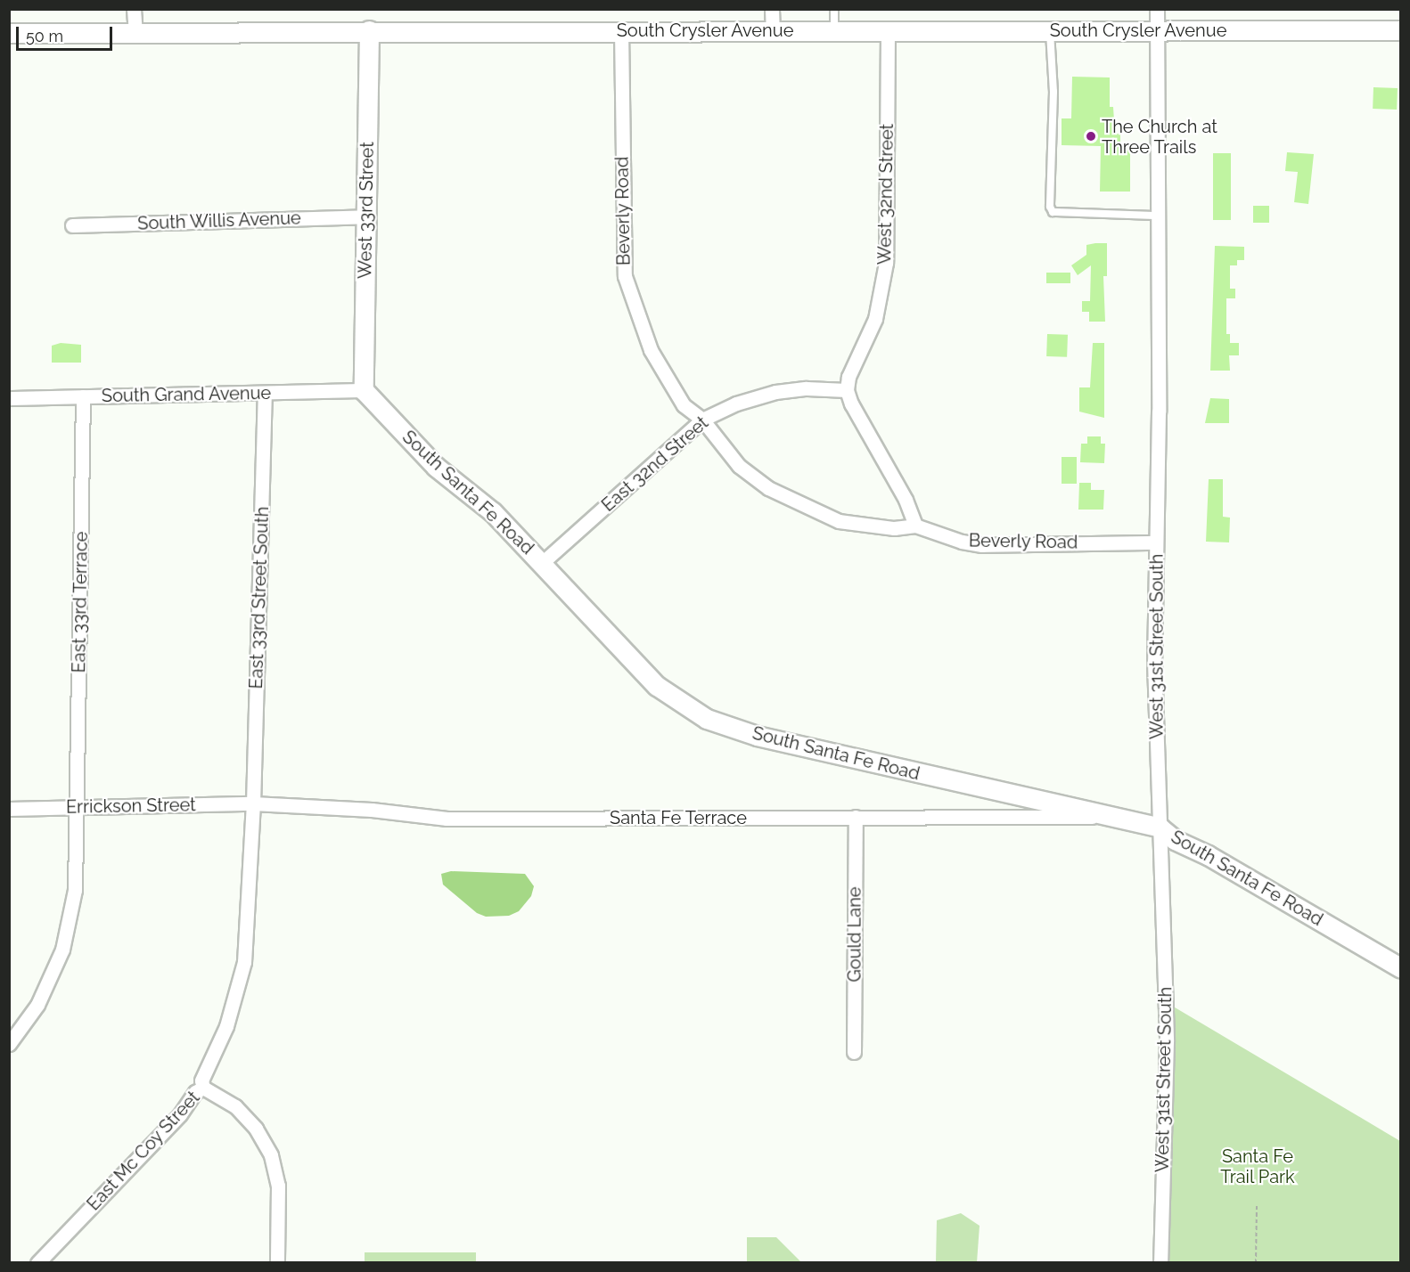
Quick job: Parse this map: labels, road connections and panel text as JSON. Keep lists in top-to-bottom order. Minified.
{"streets":{"street":["South Crysler Avenue","West 32nd Street","West 33rd Street","Beverly Road","South Willis Avenue","South Grand Avenue","East 32nd Street","South Santa Fe Road","East 33rd Street South","East 33rd Terrace","West 31st Street South","Errickson Street","Santa Fe Terrace","Gould Lane","East Mc Coy Street"]},"crossings":[["South Crysler Avenue","West 32nd Street"],["South Crysler Avenue","West 33rd Street"],["South Crysler Avenue","Beverly Road"],["South Crysler Avenue","West 31st Street South"],["West 32nd Street","East 32nd Street"],["West 33rd Street","South Willis Avenue"],["West 33rd Street","South Grand Avenue"],["West 33rd Street","South Santa Fe Road"],["Beverly Road","East 32nd Street"],["Beverly Road","West 31st Street South"],["South Grand Avenue","South Santa Fe Road"],["South Grand Avenue","East 33rd Street South"],["South Grand Avenue","East 33rd Terrace"],["East 32nd Street","South Santa Fe Road"],["South Santa Fe Road","West 31st Street South"],["South Santa Fe Road","Santa Fe Terrace"],["East 33rd Street South","Errickson Street"],["East 33rd Street South","Santa Fe Terrace"],["East 33rd Street South","East Mc Coy Street"],["East 33rd Terrace","Errickson Street"],["Errickson Street","Santa Fe Terrace"],["Errickson Street","East Mc Coy Street"],["Santa Fe Terrace","Gould Lane"],["Santa Fe Terrace","East Mc Coy Street"]],"parks":["Santa Fe Trail Park"],"places":["The Church at Three Trails"],"scale_bar":"50 m"}
